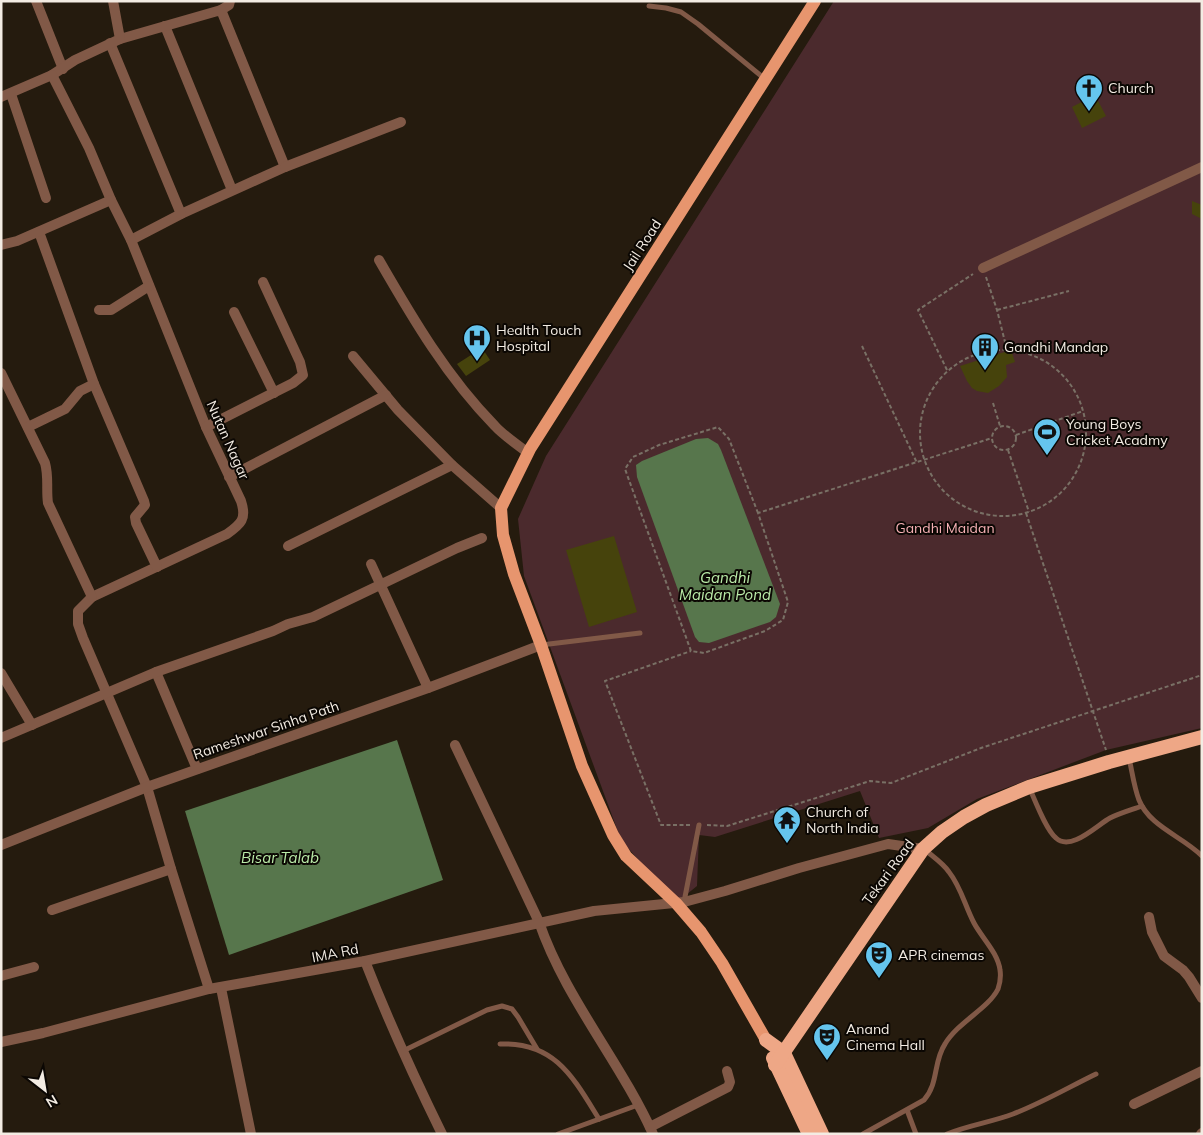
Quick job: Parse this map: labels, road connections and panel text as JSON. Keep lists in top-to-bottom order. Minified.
{"streets":{"highway":["Tekari Road"],"main road":["Jail Road"],"street":["Nutan Nagar","Rameshwar Sinha Path","IMA Rd"]},"crossings":[["Nutan Nagar","Rameshwar Sinha Path"],["Nutan Nagar","IMA Rd"],["Tekari Road","IMA Rd"]],"water":["Gandhi Maidan Pond","Bisar Talab"],"parks":["Gandhi Maidan"],"places":{"church":["Church"],"hospital":["Health Touch Hospital"],"building":["Gandhi Mandap"],"sports":["Young Boys Cricket Acadmy"],"temple":["Church of North India"],"theatre":["APR cinemas","Anand Cinema Hall"]},"north":"bottom right"}
